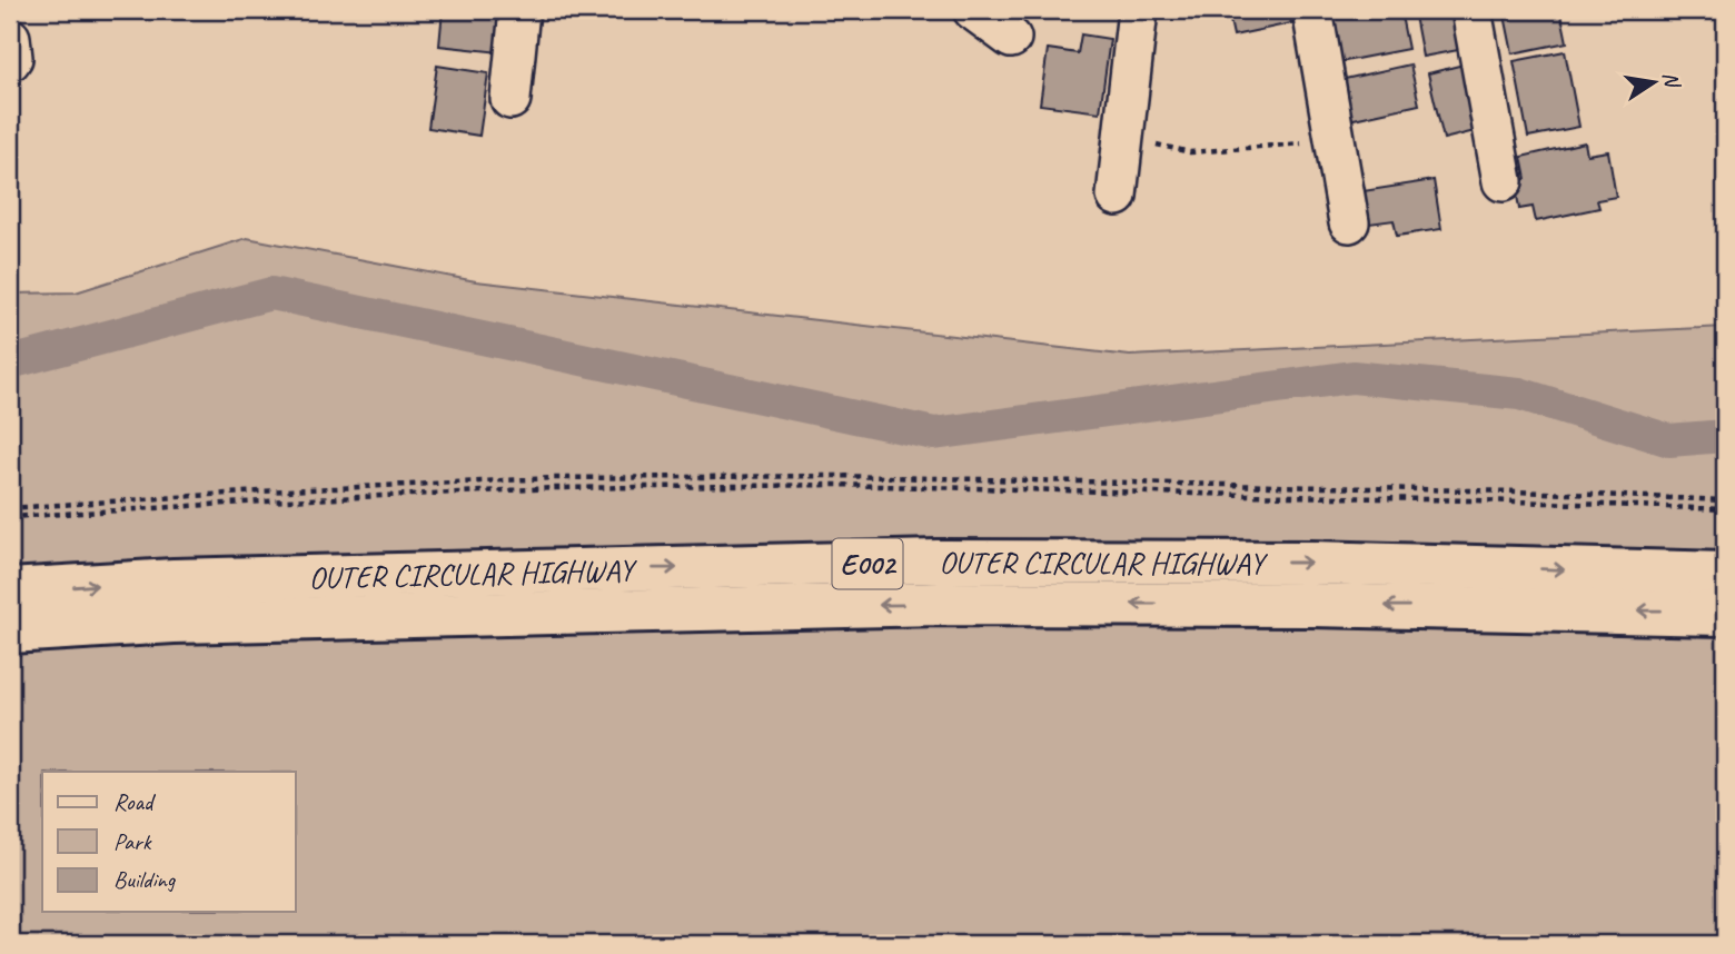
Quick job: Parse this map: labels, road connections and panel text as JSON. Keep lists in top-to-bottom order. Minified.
{"streets":{"highway":["OUTER CIRCULAR HIGHWAY","E002"]},"legend":["Road","Park","Building"],"north":"right"}
